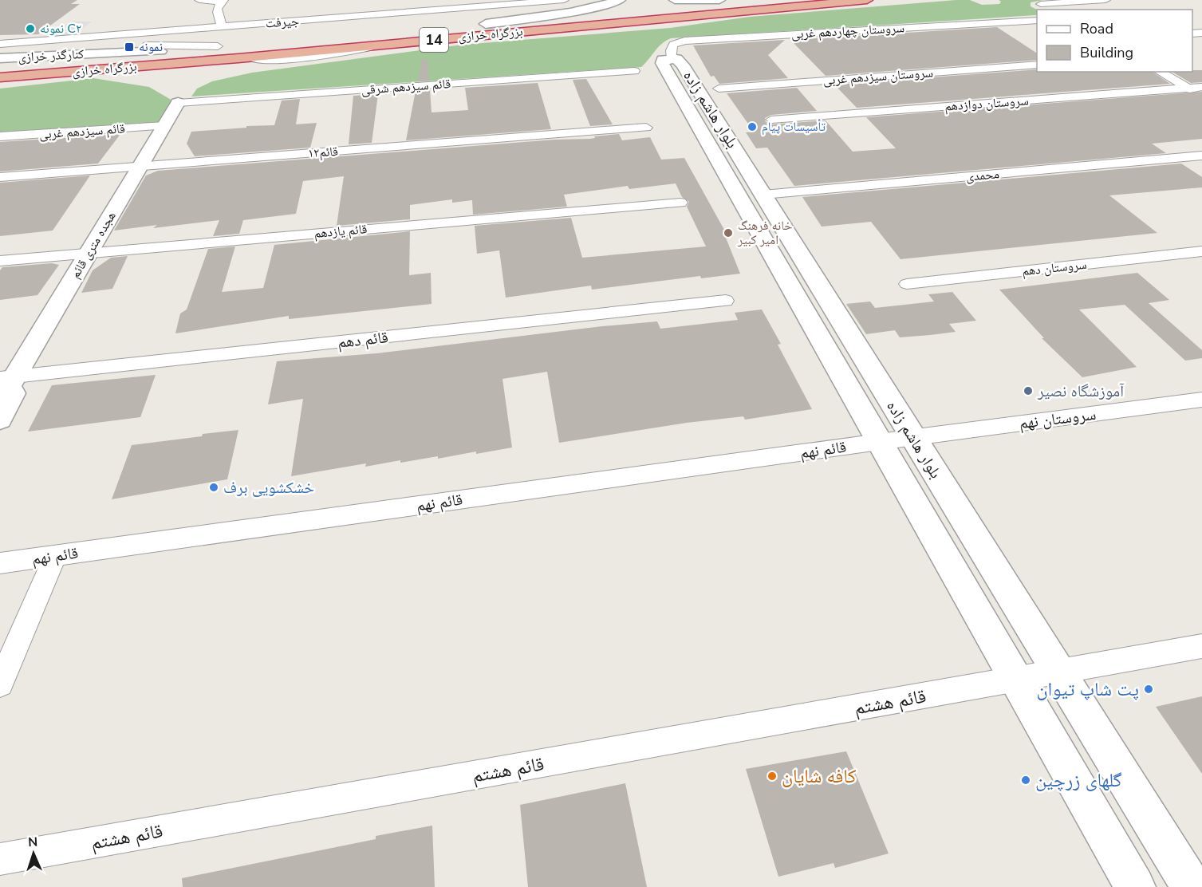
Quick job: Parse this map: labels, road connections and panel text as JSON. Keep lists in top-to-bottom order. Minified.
{"streets":{"highway":["بزرگراه خرازی","14"],"street":["جيرفت","سروستان چهاردهم غربی","کنارگذر خرازی","سروستان سیزدهم غربی","قائم سیزدهم شرقی","سروستان دوازدهم","بلوار هاشم زاده","قائم سیزدهم غربی","قائم۱۲","محمدی","قائم یازدهم","هجده متری قائم","سروستان دهم","قائم دهم","سروستان نهم","قائم نهم","قائم هشتم"]},"crossings":[["سروستان چهاردهم غربی","بلوار هاشم زاده"],["بزرگراه خرازی","کنارگذر خرازی"],["قائم سیزدهم شرقی","هجده متری قائم"],["بلوار هاشم زاده","محمدی"],["بلوار هاشم زاده","سروستان نهم"],["بلوار هاشم زاده","قائم نهم"],["بلوار هاشم زاده","قائم هشتم"],["قائم سیزدهم غربی","هجده متری قائم"],["قائم۱۲","هجده متری قائم"],["قائم یازدهم","هجده متری قائم"],["هجده متری قائم","قائم دهم"],["سروستان نهم","قائم نهم"]],"places":{"other":["نمونه C۲","تأسیسات پیام","خانه فرهنگ امیر کبیر","آموزشگاه نصیر","خشکشویی برف","پت شاپ تیوان","كافه شايان","گلهای زرچین"],"transit":["نمونه"]},"legend":["Road","Building"],"north":"top"}
